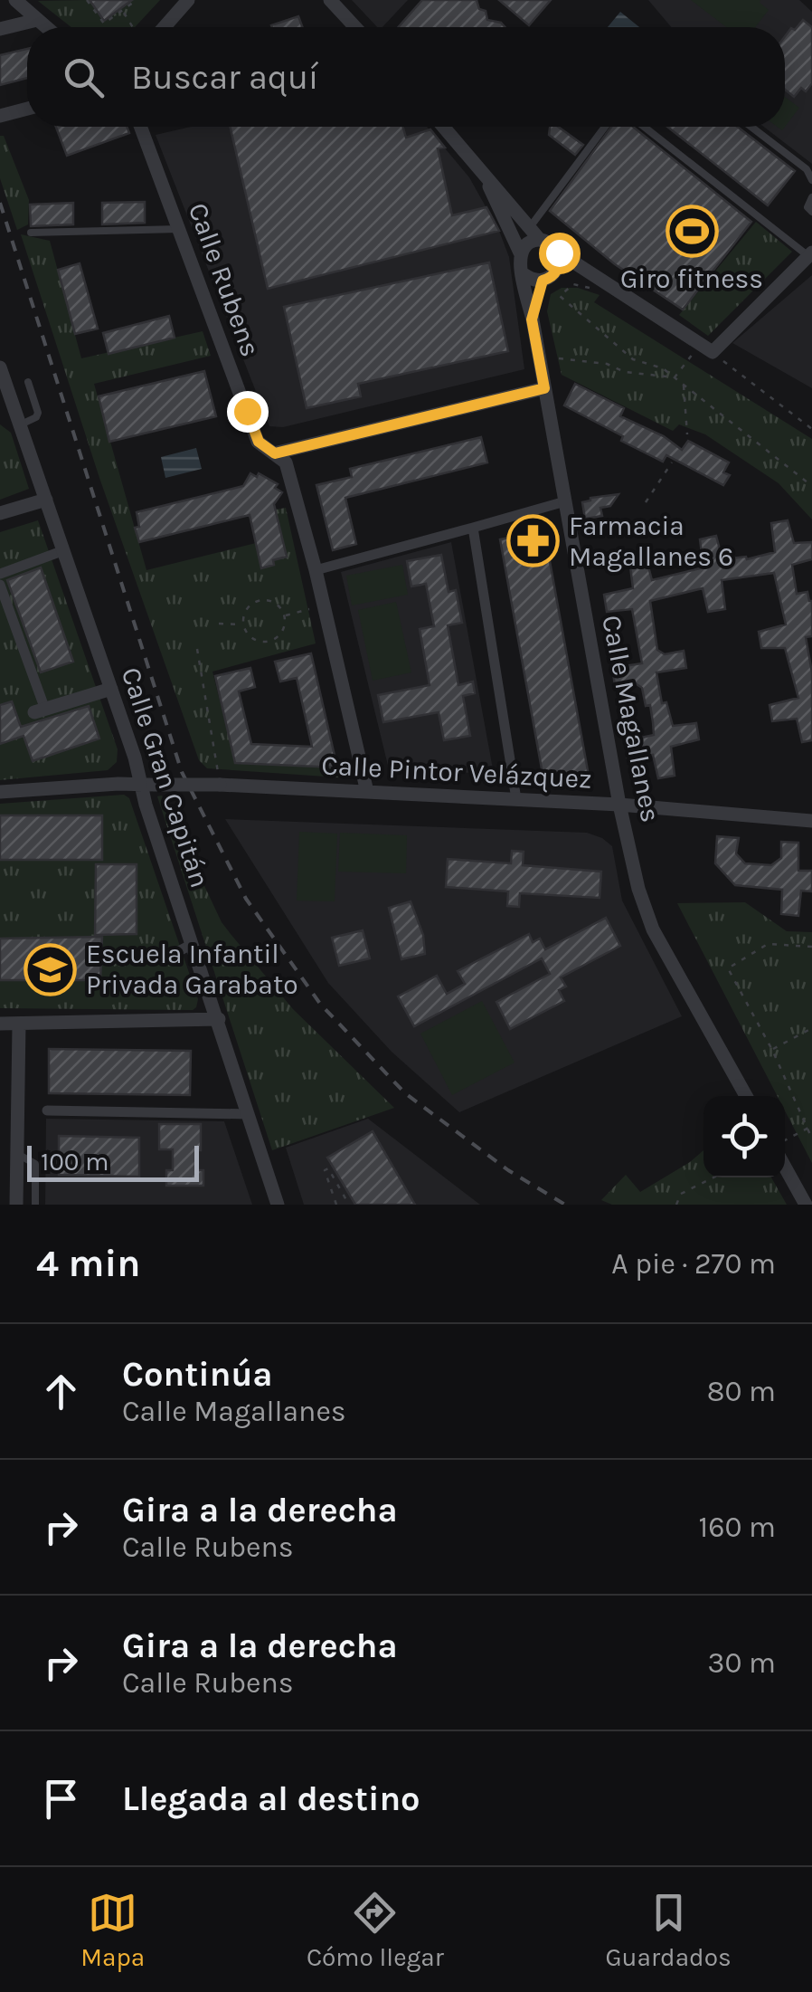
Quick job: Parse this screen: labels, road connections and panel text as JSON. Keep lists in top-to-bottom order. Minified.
{"streets":{"street":["Calle Rubens","Calle Magallanes","Calle Pintor Velázquez","Calle Gran Capitán"]},"crossings":[["Calle Rubens","Calle Pintor Velázquez"],["Calle Magallanes","Calle Pintor Velázquez"],["Calle Pintor Velázquez","Calle Gran Capitán"]],"places":{"sports":["Giro fitness"],"pharmacy":["Farmacia Magallanes 6"],"school or university":["Escuela Infantil Privada Garabato"]},"scale_bar":"100 m","page":{"search":"Buscar aquí","scale":"100 m","heading":["4 min","A pie · 270 m"],"list":[["Continúa","Calle Magallanes","80 m"],["Gira a la derecha","Calle Rubens","160 m"],["Gira a la derecha","Calle Rubens","30 m"],"Llegada al destino"],"nav":["Mapa","Cómo llegar","Guardados"]}}
